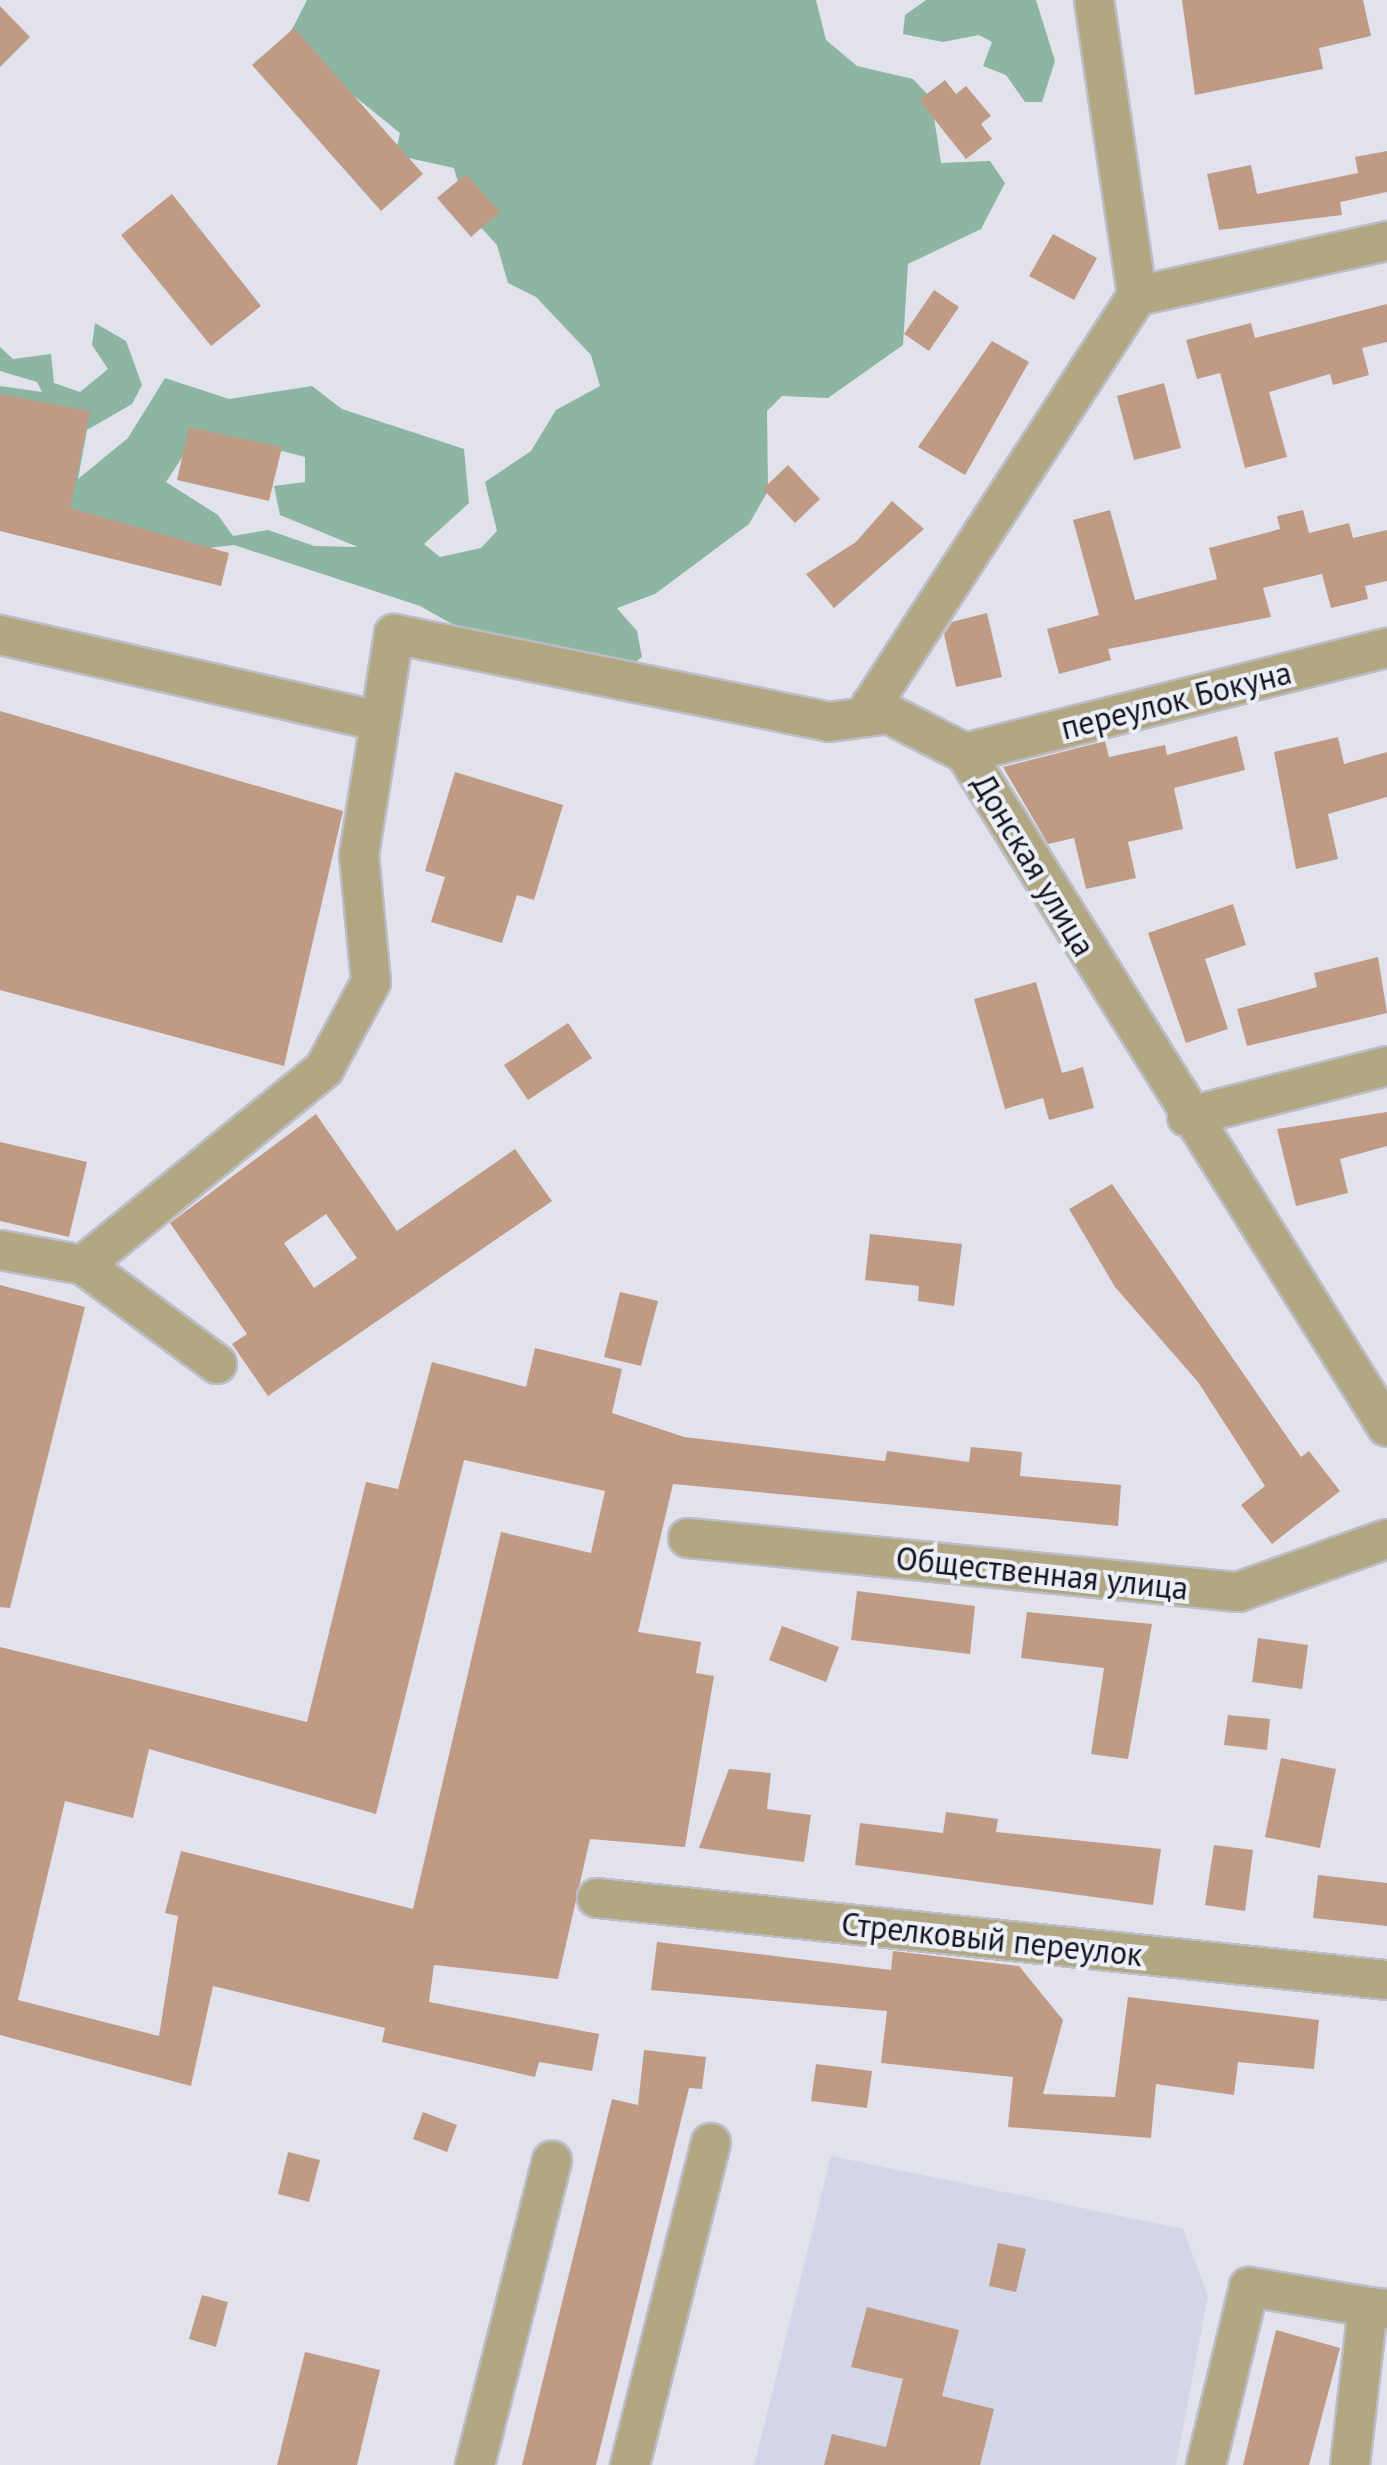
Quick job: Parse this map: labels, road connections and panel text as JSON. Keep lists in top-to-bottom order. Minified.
{"streets":{"street":["переулок Бокуна","Донская улица","Общественная улица","Стрелковый переулок"]},"crossings":[["переулок Бокуна","Донская улица"]]}
